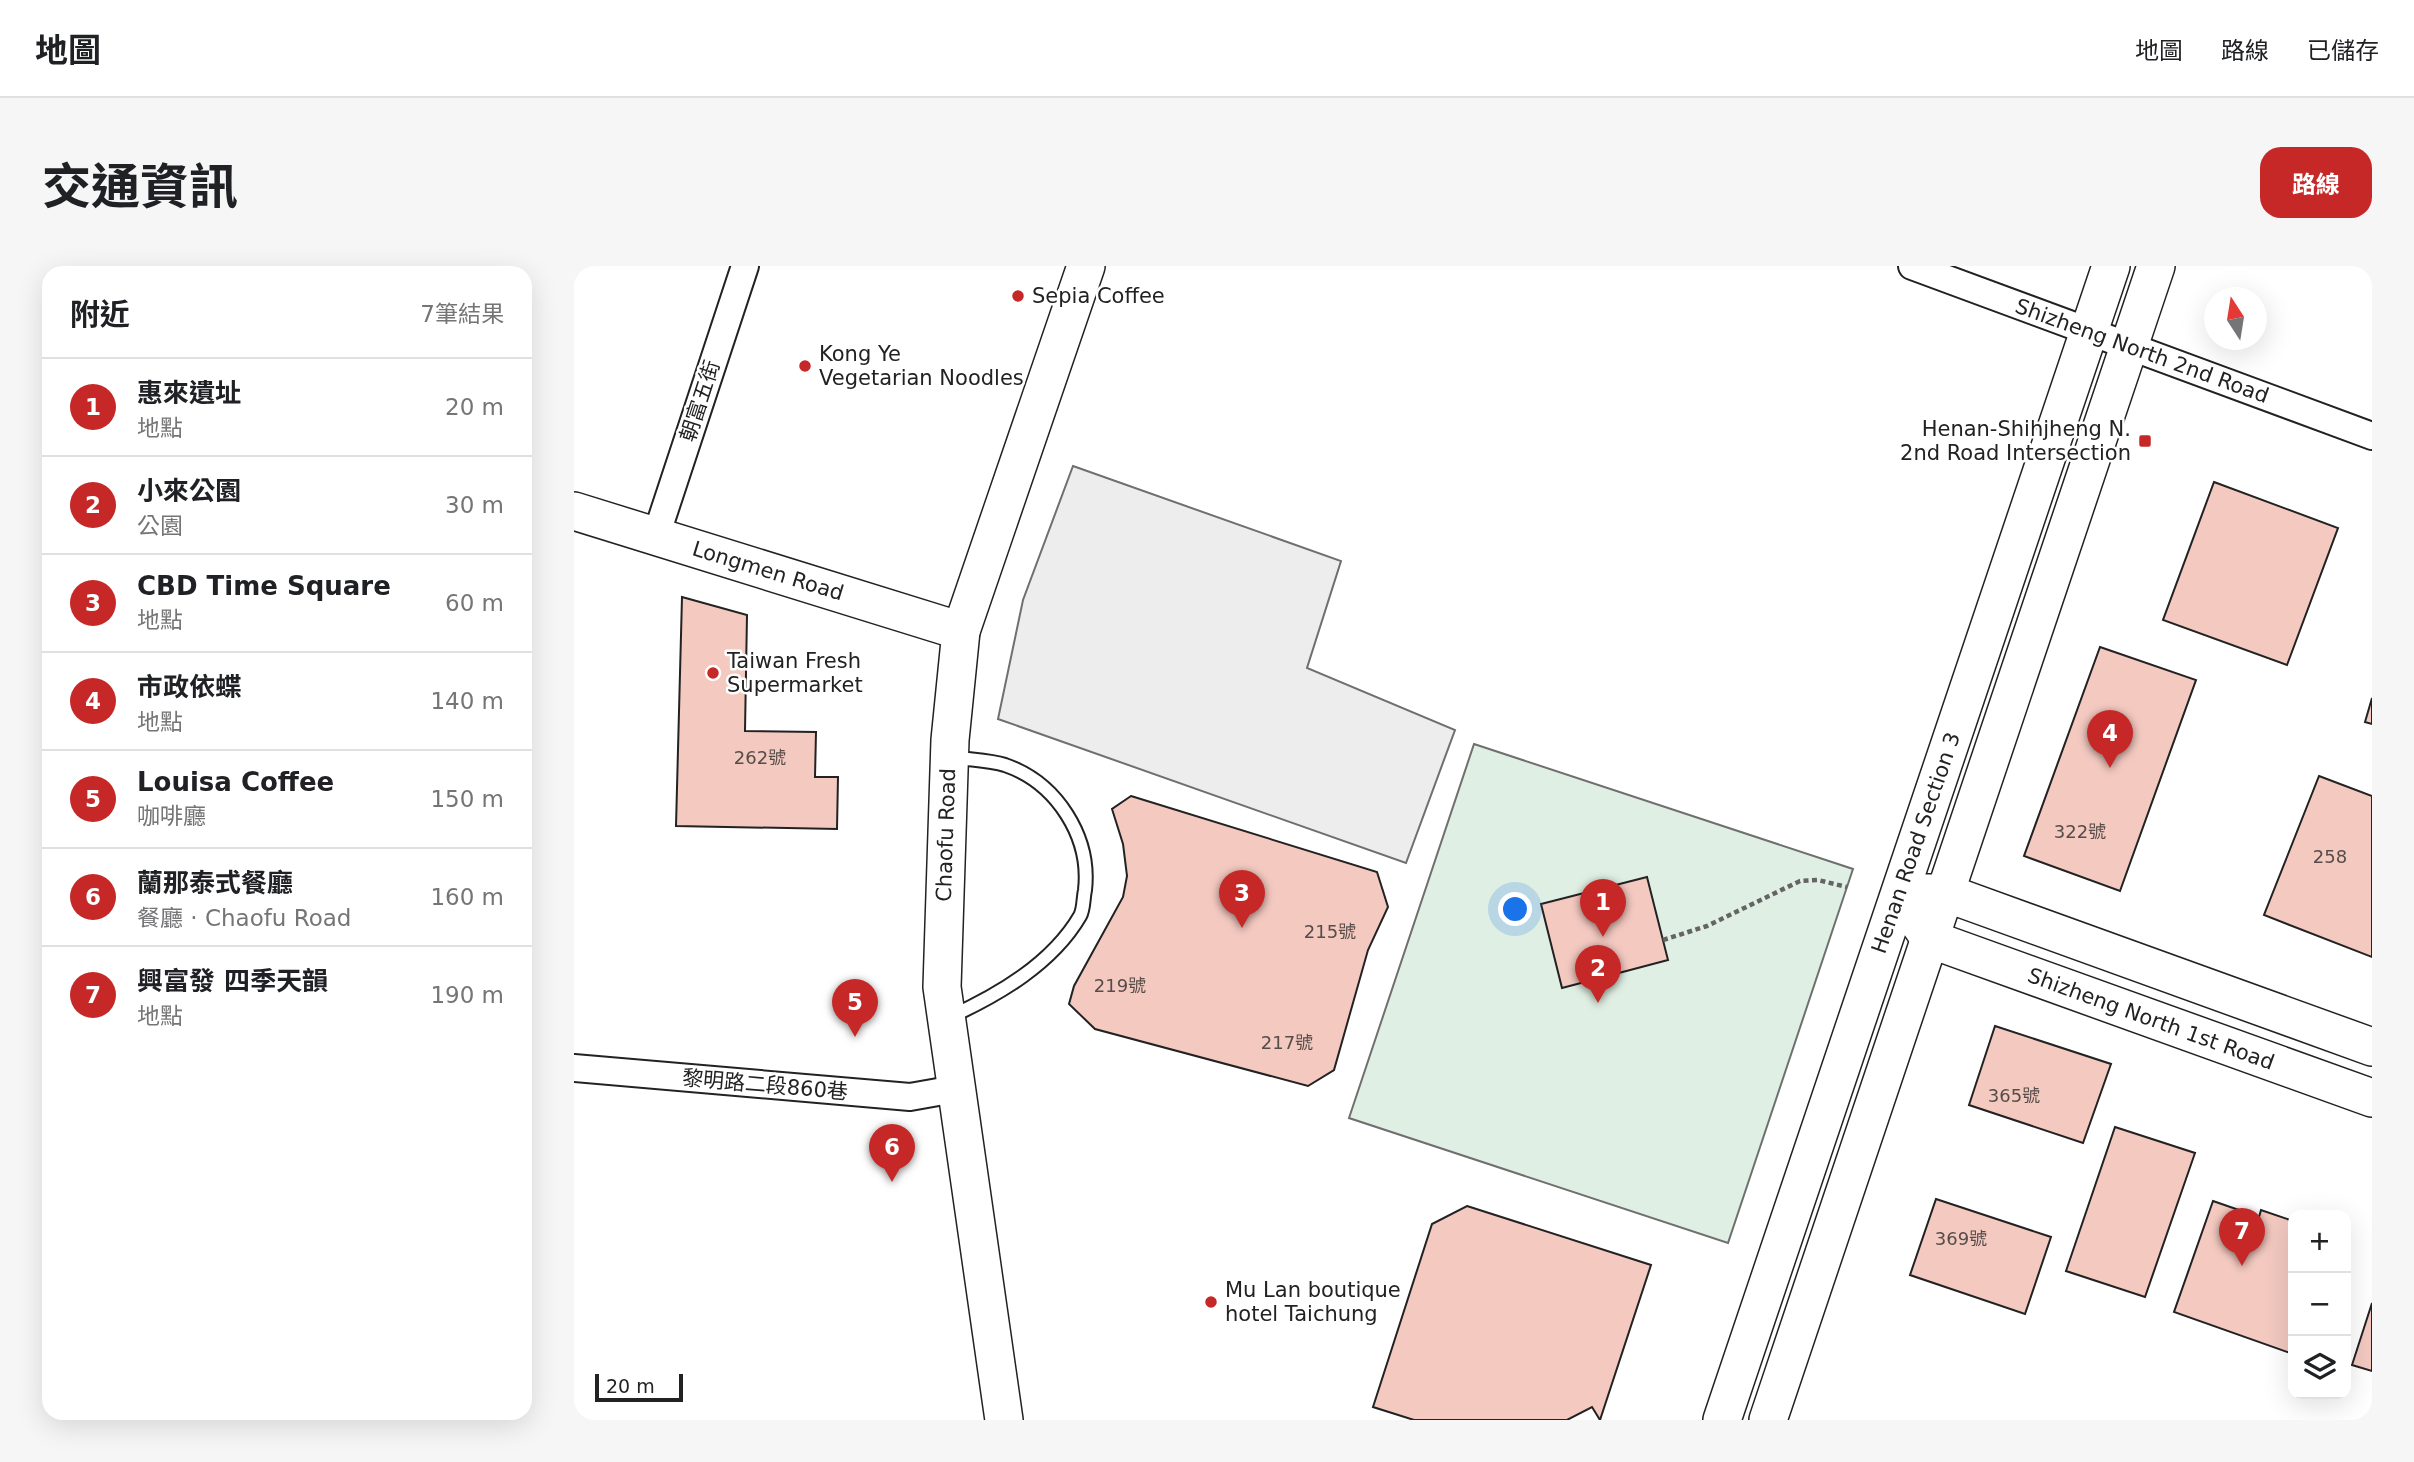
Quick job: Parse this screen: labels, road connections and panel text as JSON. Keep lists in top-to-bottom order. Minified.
{"streets":{"street":["Shizheng North 2nd Road","朝富五街","Longmen Road","Chaofu Road","Henan Road Section 3","Shizheng North 1st Road","黎明路二段860巷"]},"crossings":[["Shizheng North 2nd Road","Henan Road Section 3"],["朝富五街","Longmen Road"],["Longmen Road","Chaofu Road"],["Chaofu Road","黎明路二段860巷"],["Henan Road Section 3","Shizheng North 1st Road"]],"places":{"other":["Sepia Coffee","Kong Ye Vegetarian Noodles","Taiwan Fresh Supermarket","Mu Lan boutique hotel Taichung"],"transit":["Henan-Shihjheng N. 2nd Road Intersection"]},"house_numbers":["262號","322號","258","215號","219號","217號","365號","369號"],"scale_bar":"20 m","north":"top","page":{"header":"地圖","nav":["地圖","路線","已儲存"],"title":"交通資訊","buttons":"路線","heading":["附近","7筆結果"],"list":[{"mark":"1","name":"惠來遺址","note":"地點","value":"20 m"},{"mark":"2","name":"小來公園","note":"公園","value":"30 m"},{"mark":"3","name":"CBD Time Square","note":"地點","value":"60 m"},{"mark":"4","name":"市政依蝶","note":"地點","value":"140 m"},{"mark":"5","name":"Louisa Coffee","note":"咖啡廳","value":"150 m"},{"mark":"6","name":"蘭那泰式餐廳","note":"餐廳 · Chaofu Road","value":"160 m"},{"mark":"7","name":"興富發 四季天韻","note":"地點","value":"190 m"}],"pins":["4","3","1","2","5","6","7"],"map_buttons":["+","−"],"scale":"20 m"}}
